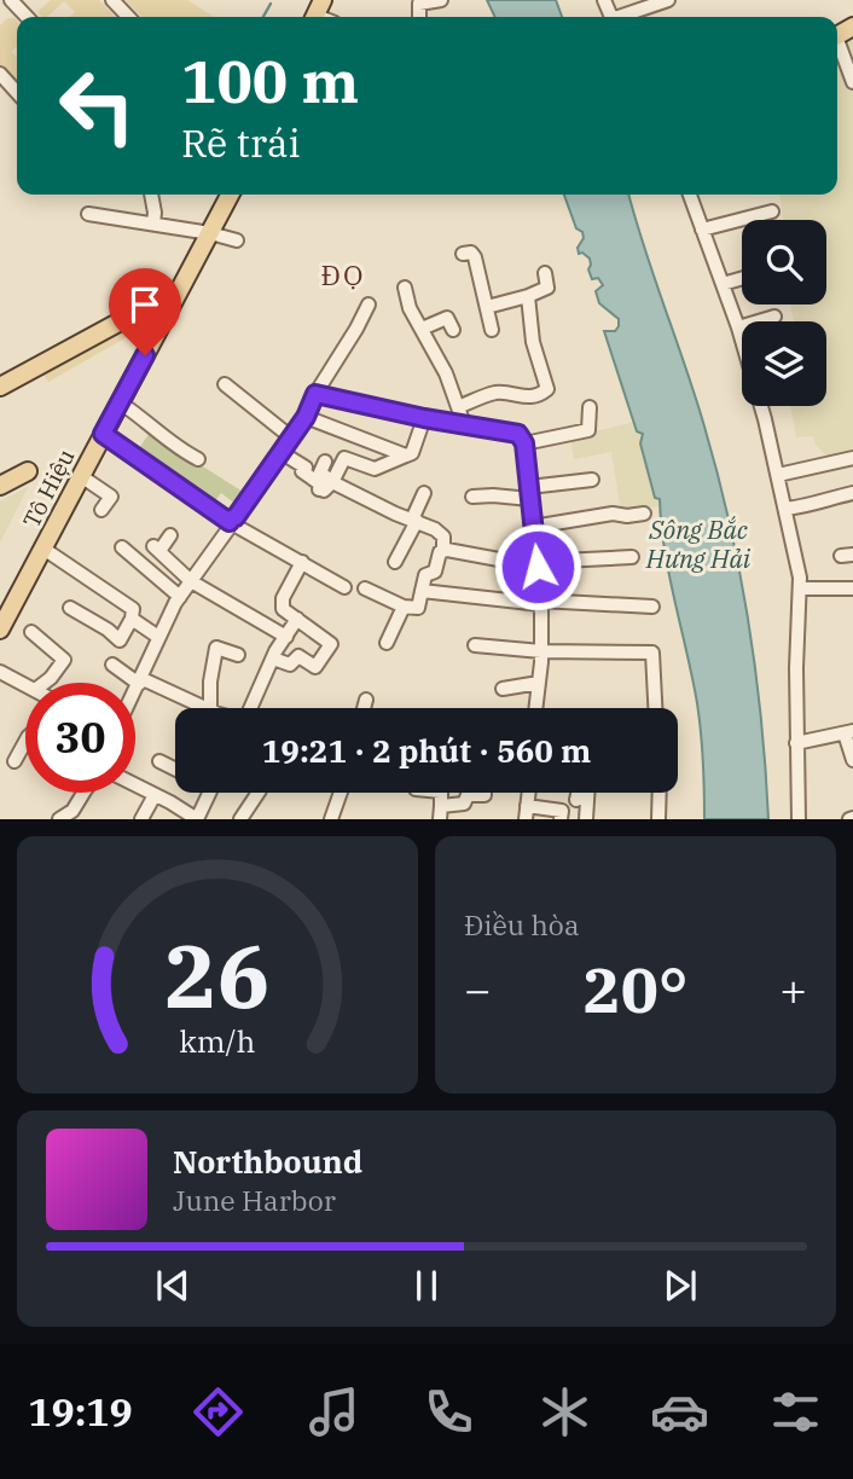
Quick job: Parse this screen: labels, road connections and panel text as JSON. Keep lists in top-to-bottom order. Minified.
{"streets":{"main road":["Tô Hiệu"]},"districts":["ĐỌ"],"water":["Sông Bắc Hưng Hải"],"page":{"turn":["100 m","Rẽ trái"],"limit":"30","trip":"19:21 · 2 phút · 560 m","tile":"Điều hòa","heat":["−","20°","+"],"song":["Northbound","June Harbor"],"tabs":"19:19","gauge":["26","km/h"]}}
